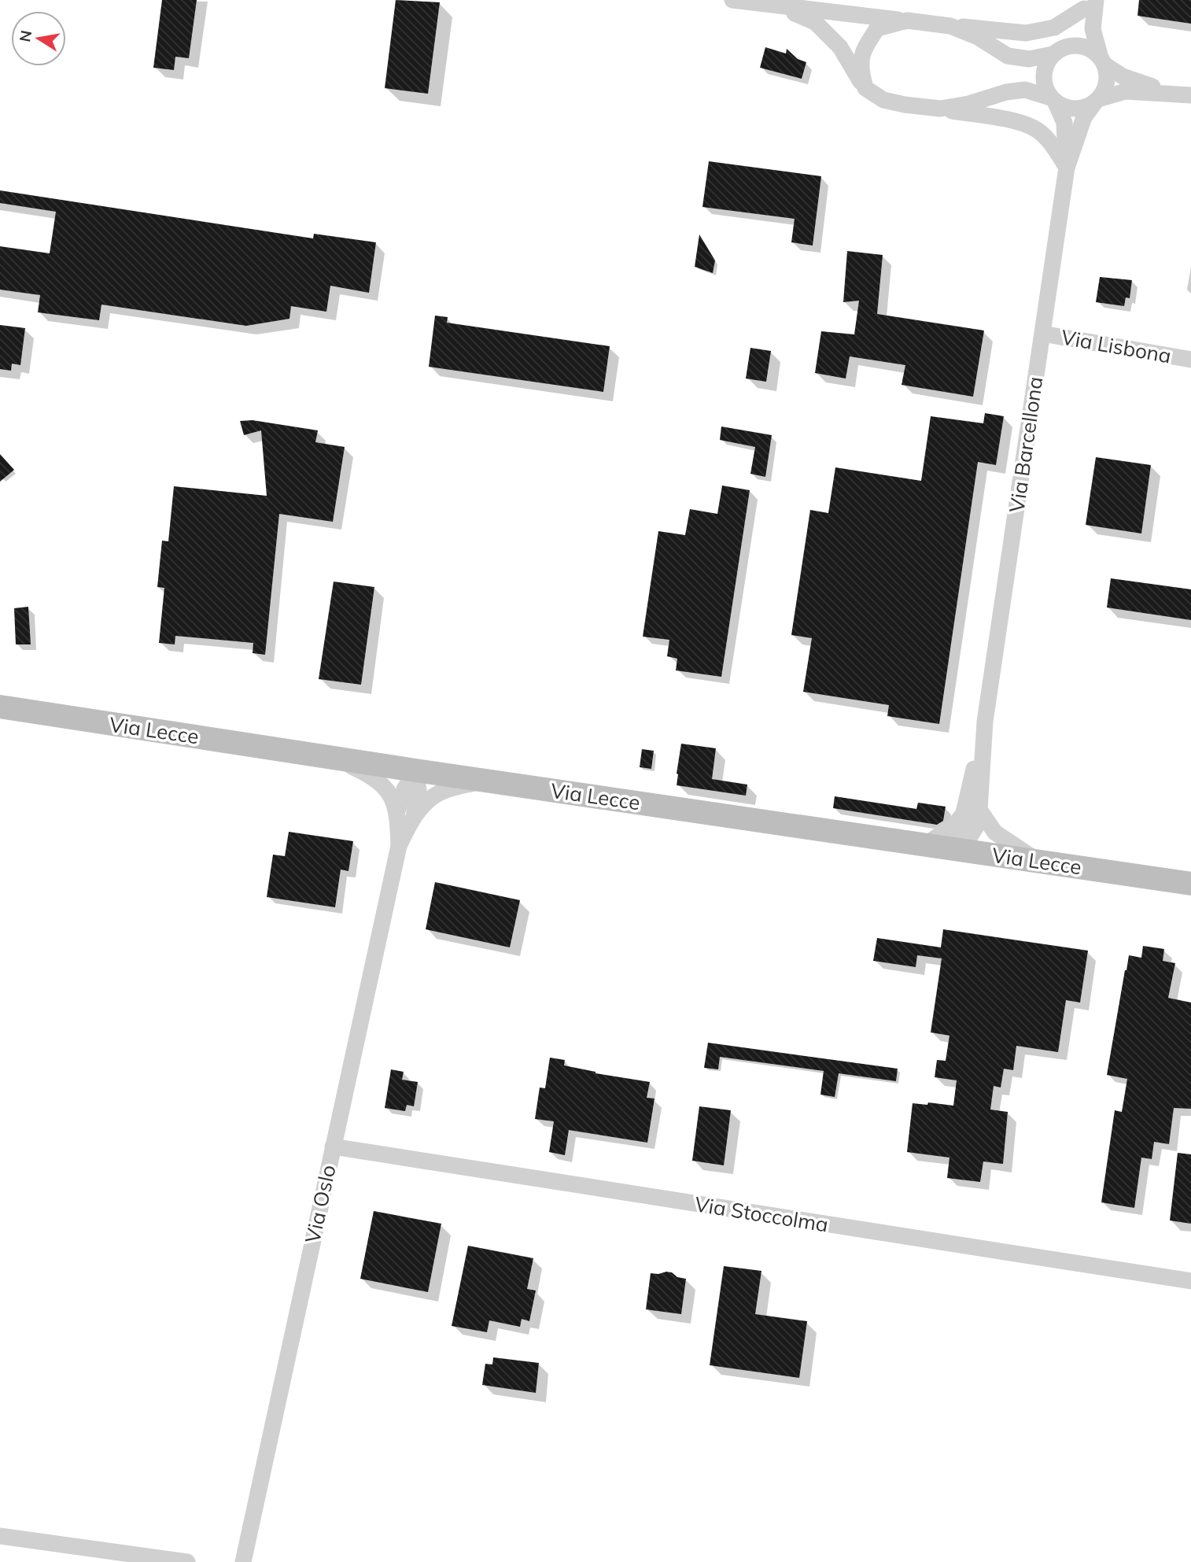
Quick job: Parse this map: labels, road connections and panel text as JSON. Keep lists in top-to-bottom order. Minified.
{"streets":{"main road":["Via Lecce"],"street":["Via Lisbona","Via Barcellona","Via Oslo","Via Stoccolma"]},"crossings":[["Via Lisbona","Via Barcellona"],["Via Barcellona","Via Lecce"],["Via Oslo","Via Stoccolma"]],"north":"left"}
